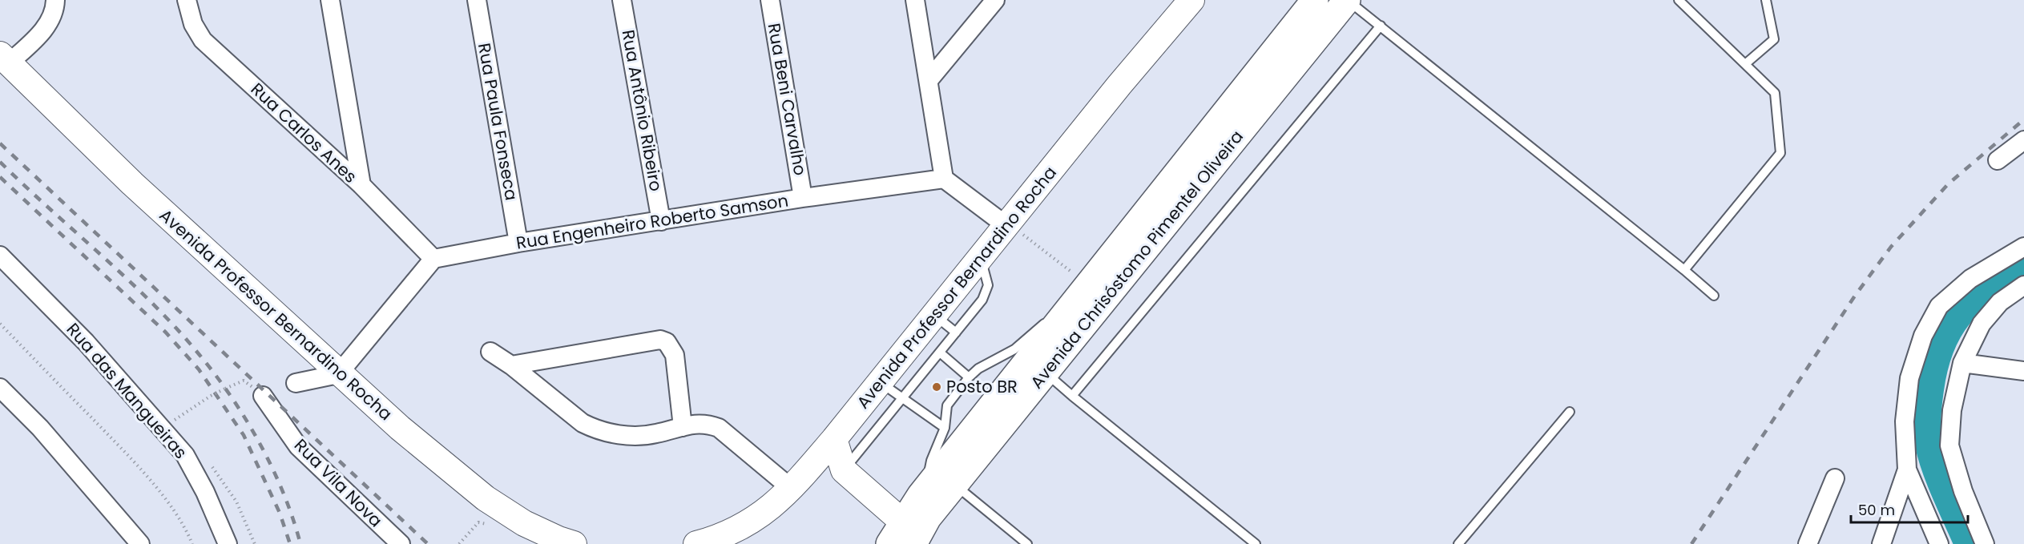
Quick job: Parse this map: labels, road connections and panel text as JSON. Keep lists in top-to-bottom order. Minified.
{"streets":{"main road":["Avenida Chrisóstomo Pimentel Oliveira","Avenida Professor Bernardino Rocha"],"street":["Rua Beni Carvalho","Rua Antônio Ribeiro","Rua Paula Fonseca","Rua Carlos Anes","Rua Engenheiro Roberto Samson","Rua das Mangueiras","Rua Vila Nova"]},"crossings":[["Rua Beni Carvalho","Rua Engenheiro Roberto Samson"],["Rua Antônio Ribeiro","Rua Engenheiro Roberto Samson"],["Rua Paula Fonseca","Rua Engenheiro Roberto Samson"],["Rua Carlos Anes","Rua Engenheiro Roberto Samson"]],"places":["Posto BR"],"scale_bar":"50 m"}
